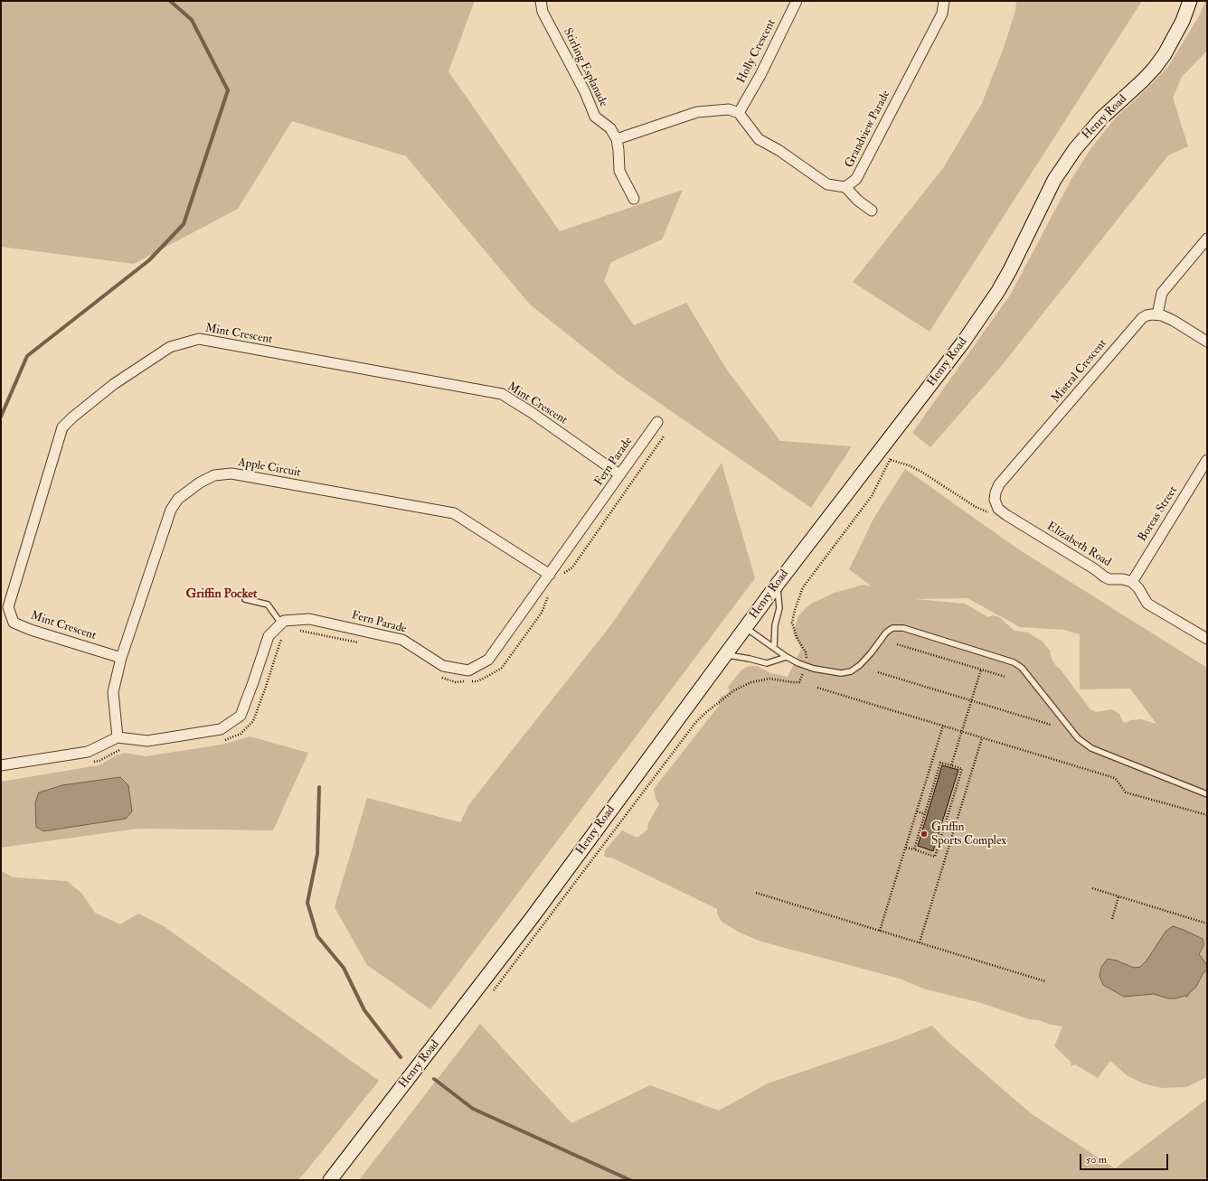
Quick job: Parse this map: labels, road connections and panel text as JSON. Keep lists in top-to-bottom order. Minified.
{"streets":{"main road":["Henry Road"],"street":["Holly Crescent","Stirling Esplanade","Grandview Parade","Mint Crescent","Mistral Crescent","Fern Parade","Apple Circuit","Boreas Street","Elizabeth Road"]},"crossings":[["Mint Crescent","Fern Parade"],["Mint Crescent","Apple Circuit"],["Mistral Crescent","Elizabeth Road"],["Fern Parade","Apple Circuit"],["Boreas Street","Elizabeth Road"]],"districts":["Griffin Pocket"],"places":["Griffin Sports Complex"],"scale_bar":"50 m"}
